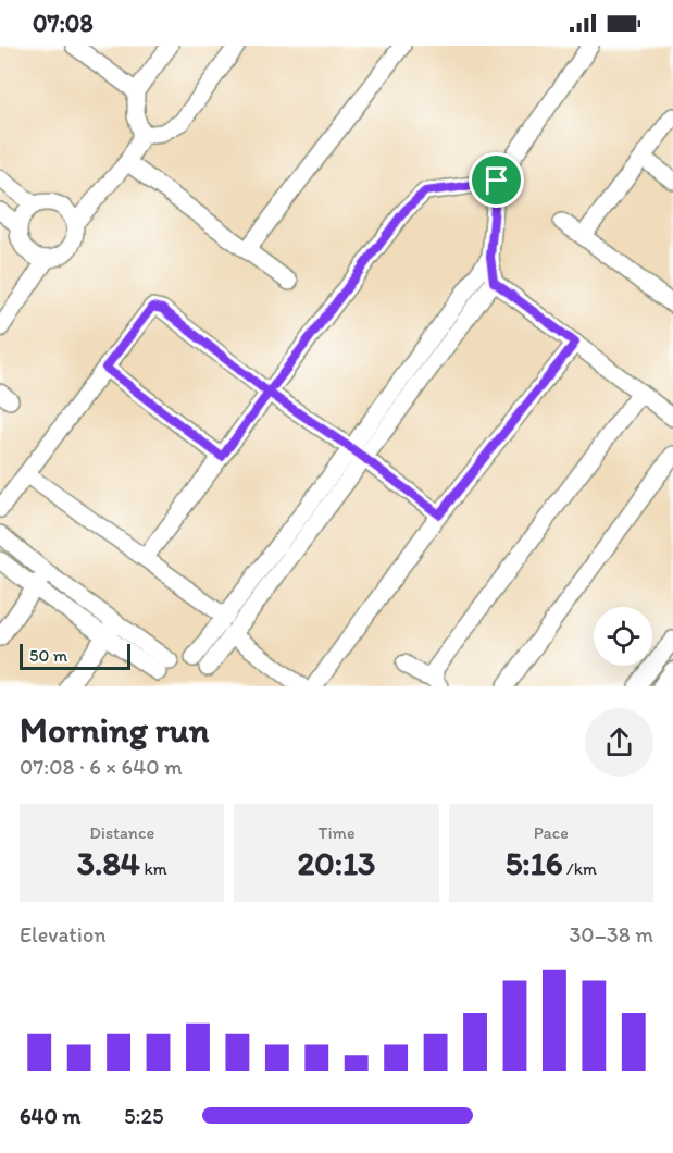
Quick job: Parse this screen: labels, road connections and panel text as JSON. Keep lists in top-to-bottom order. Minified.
{"scale_bar":"50 m","page":{"status":"07:08","scale":"50 m","heading":["Morning run","07:08 · 6 × 640 m"],"stats":[["Distance","3.84 km"],["Time","20:13"],["Pace","5:16 /km"]],"chart":["Elevation","30–38 m"],"list":[{"name":"640 m","note":"5:25"}]}}
